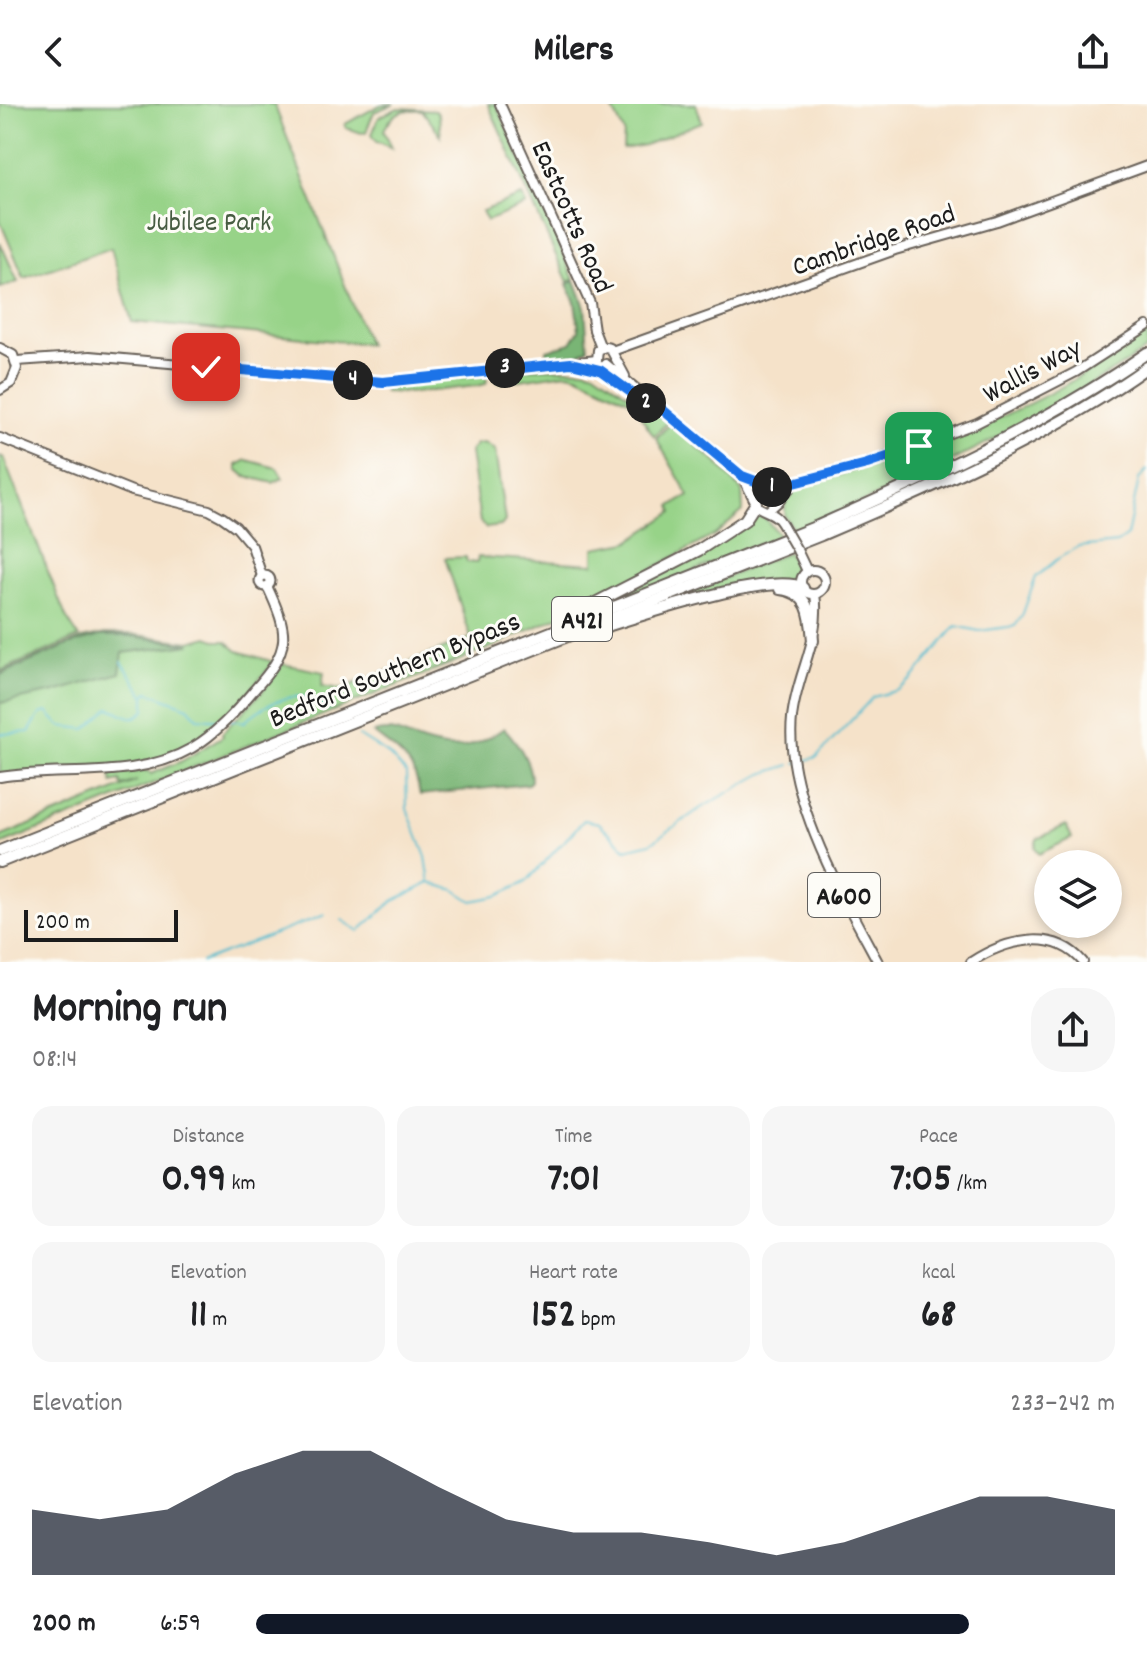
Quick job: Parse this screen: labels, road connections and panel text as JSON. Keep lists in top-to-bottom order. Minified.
{"streets":{"highway":["A421","Bedford Southern Bypass"],"street":["Eastcotts Road","Cambridge Road","Wallis Way","A600"]},"crossings":[["Wallis Way","A421"],["A421","Bedford Southern Bypass"],["A421","A600"]],"parks":["Jubilee Park"],"scale_bar":"200 m","page":{"header":"Milers","pins":["3","4","2","1"],"scale":"200 m","heading":["Morning run","08:14"],"stats":[["Distance","0.99 km"],["Time","7:01"],["Pace","7:05 /km"],["Elevation","11 m"],["Heart rate","152 bpm"],["kcal","68"]],"chart":["Elevation","233–242 m"],"list":[{"name":"200 m","note":"6:59"}]}}
